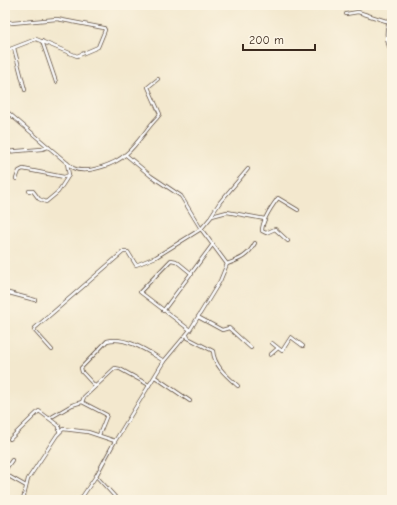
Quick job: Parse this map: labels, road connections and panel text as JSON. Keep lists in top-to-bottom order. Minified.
{"scale_bar":"200 m"}
